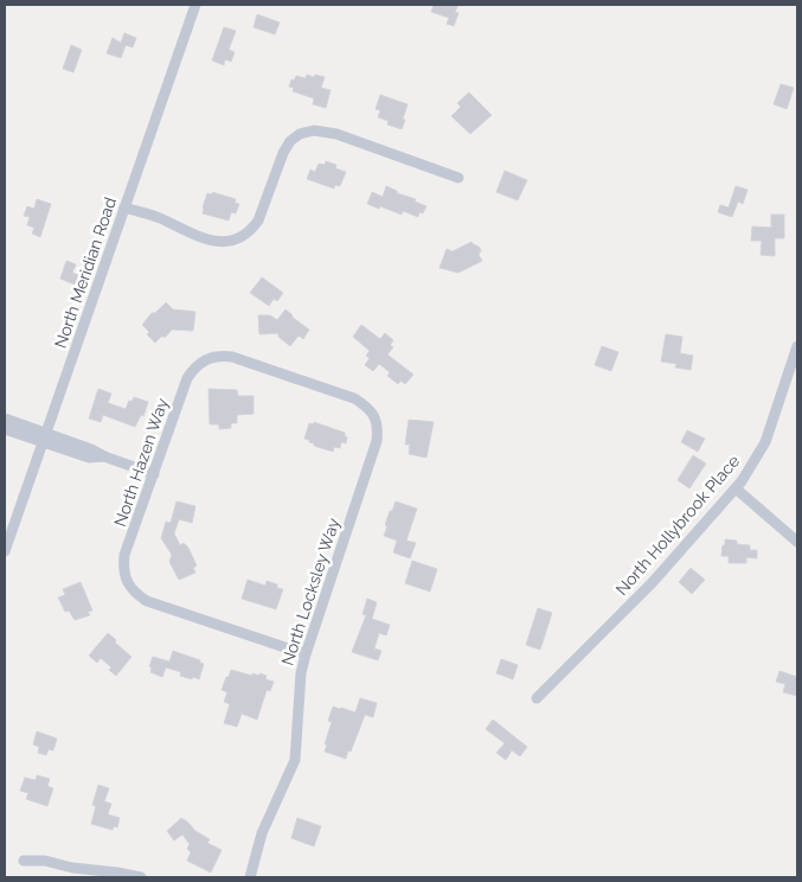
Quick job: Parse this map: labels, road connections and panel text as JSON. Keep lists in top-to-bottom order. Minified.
{"streets":{"street":["North Meridian Road","North Hazen Way","North Hollybrook Place","North Locksley Way"]},"crossings":[["North Hazen Way","North Locksley Way"]]}
